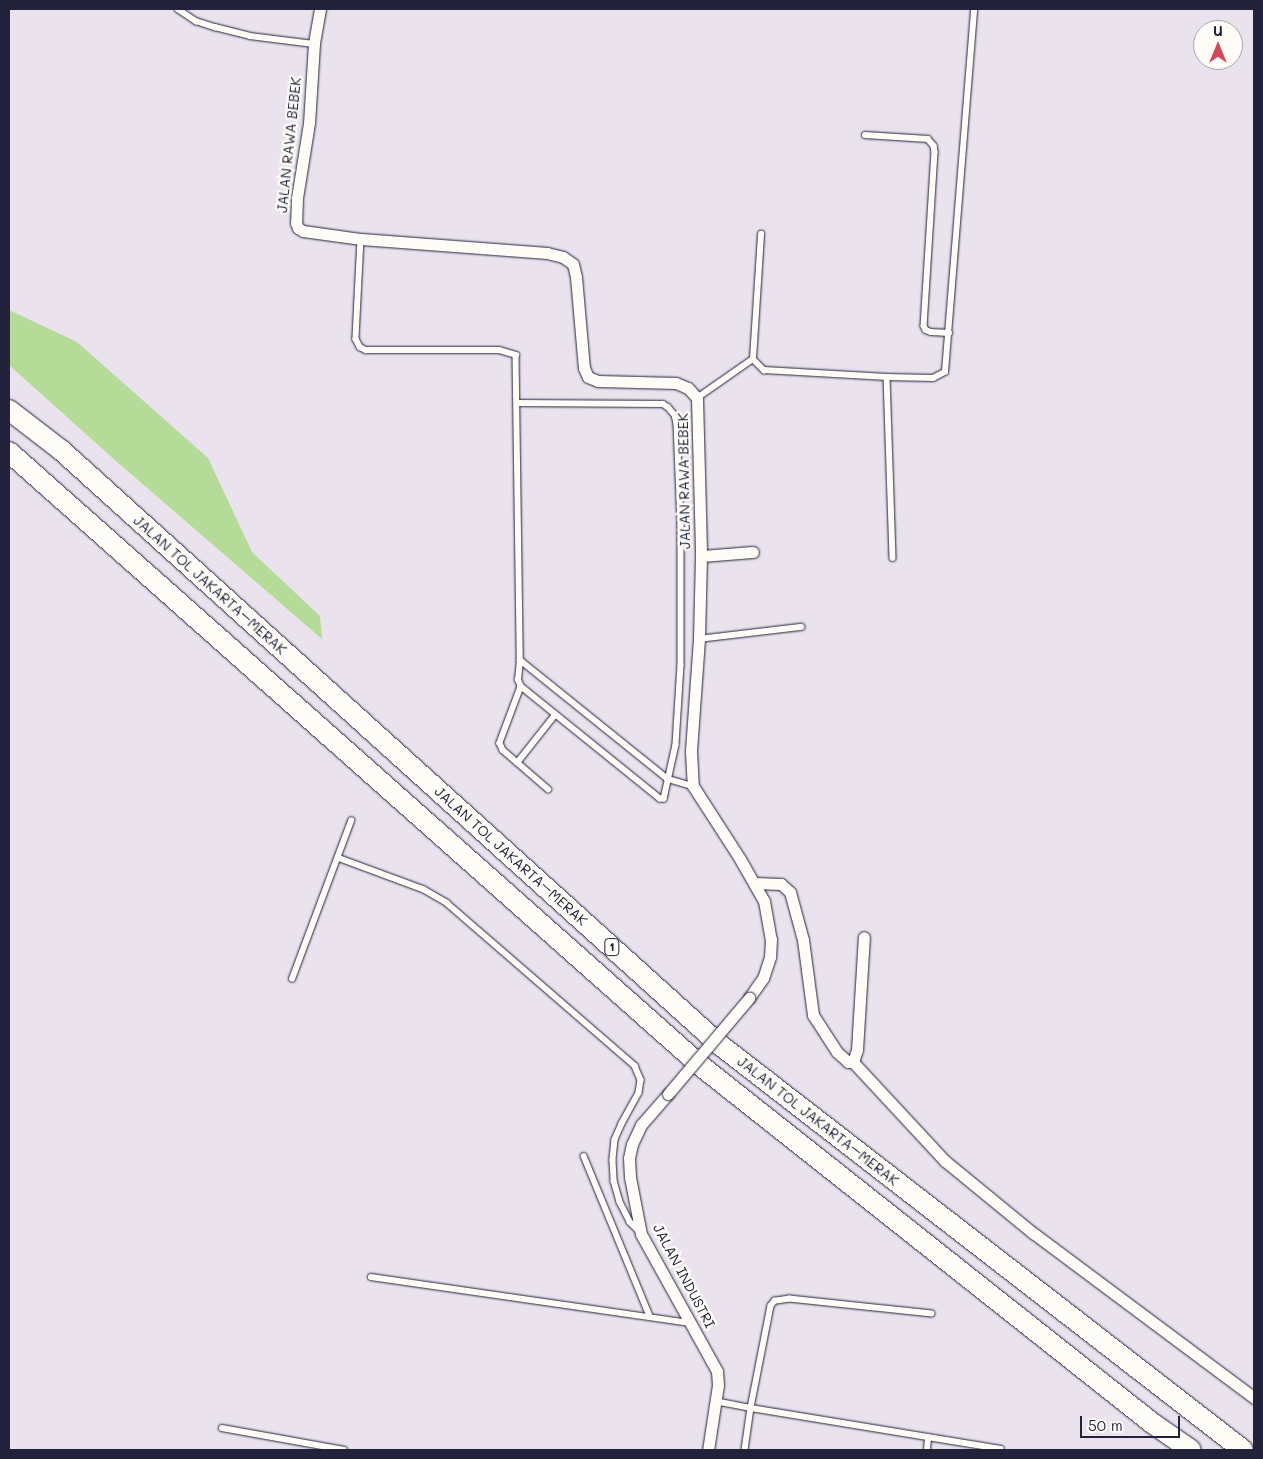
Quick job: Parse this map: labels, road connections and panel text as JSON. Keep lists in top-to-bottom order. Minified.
{"streets":{"highway":["JALAN TOL JAKARTA–MERAK","1"],"street":["JALAN RAWA BEBEK","JALAN INDUSTRI"]},"crossings":[["JALAN RAWA BEBEK","JALAN INDUSTRI"]],"scale_bar":"50 m","north":"top"}
